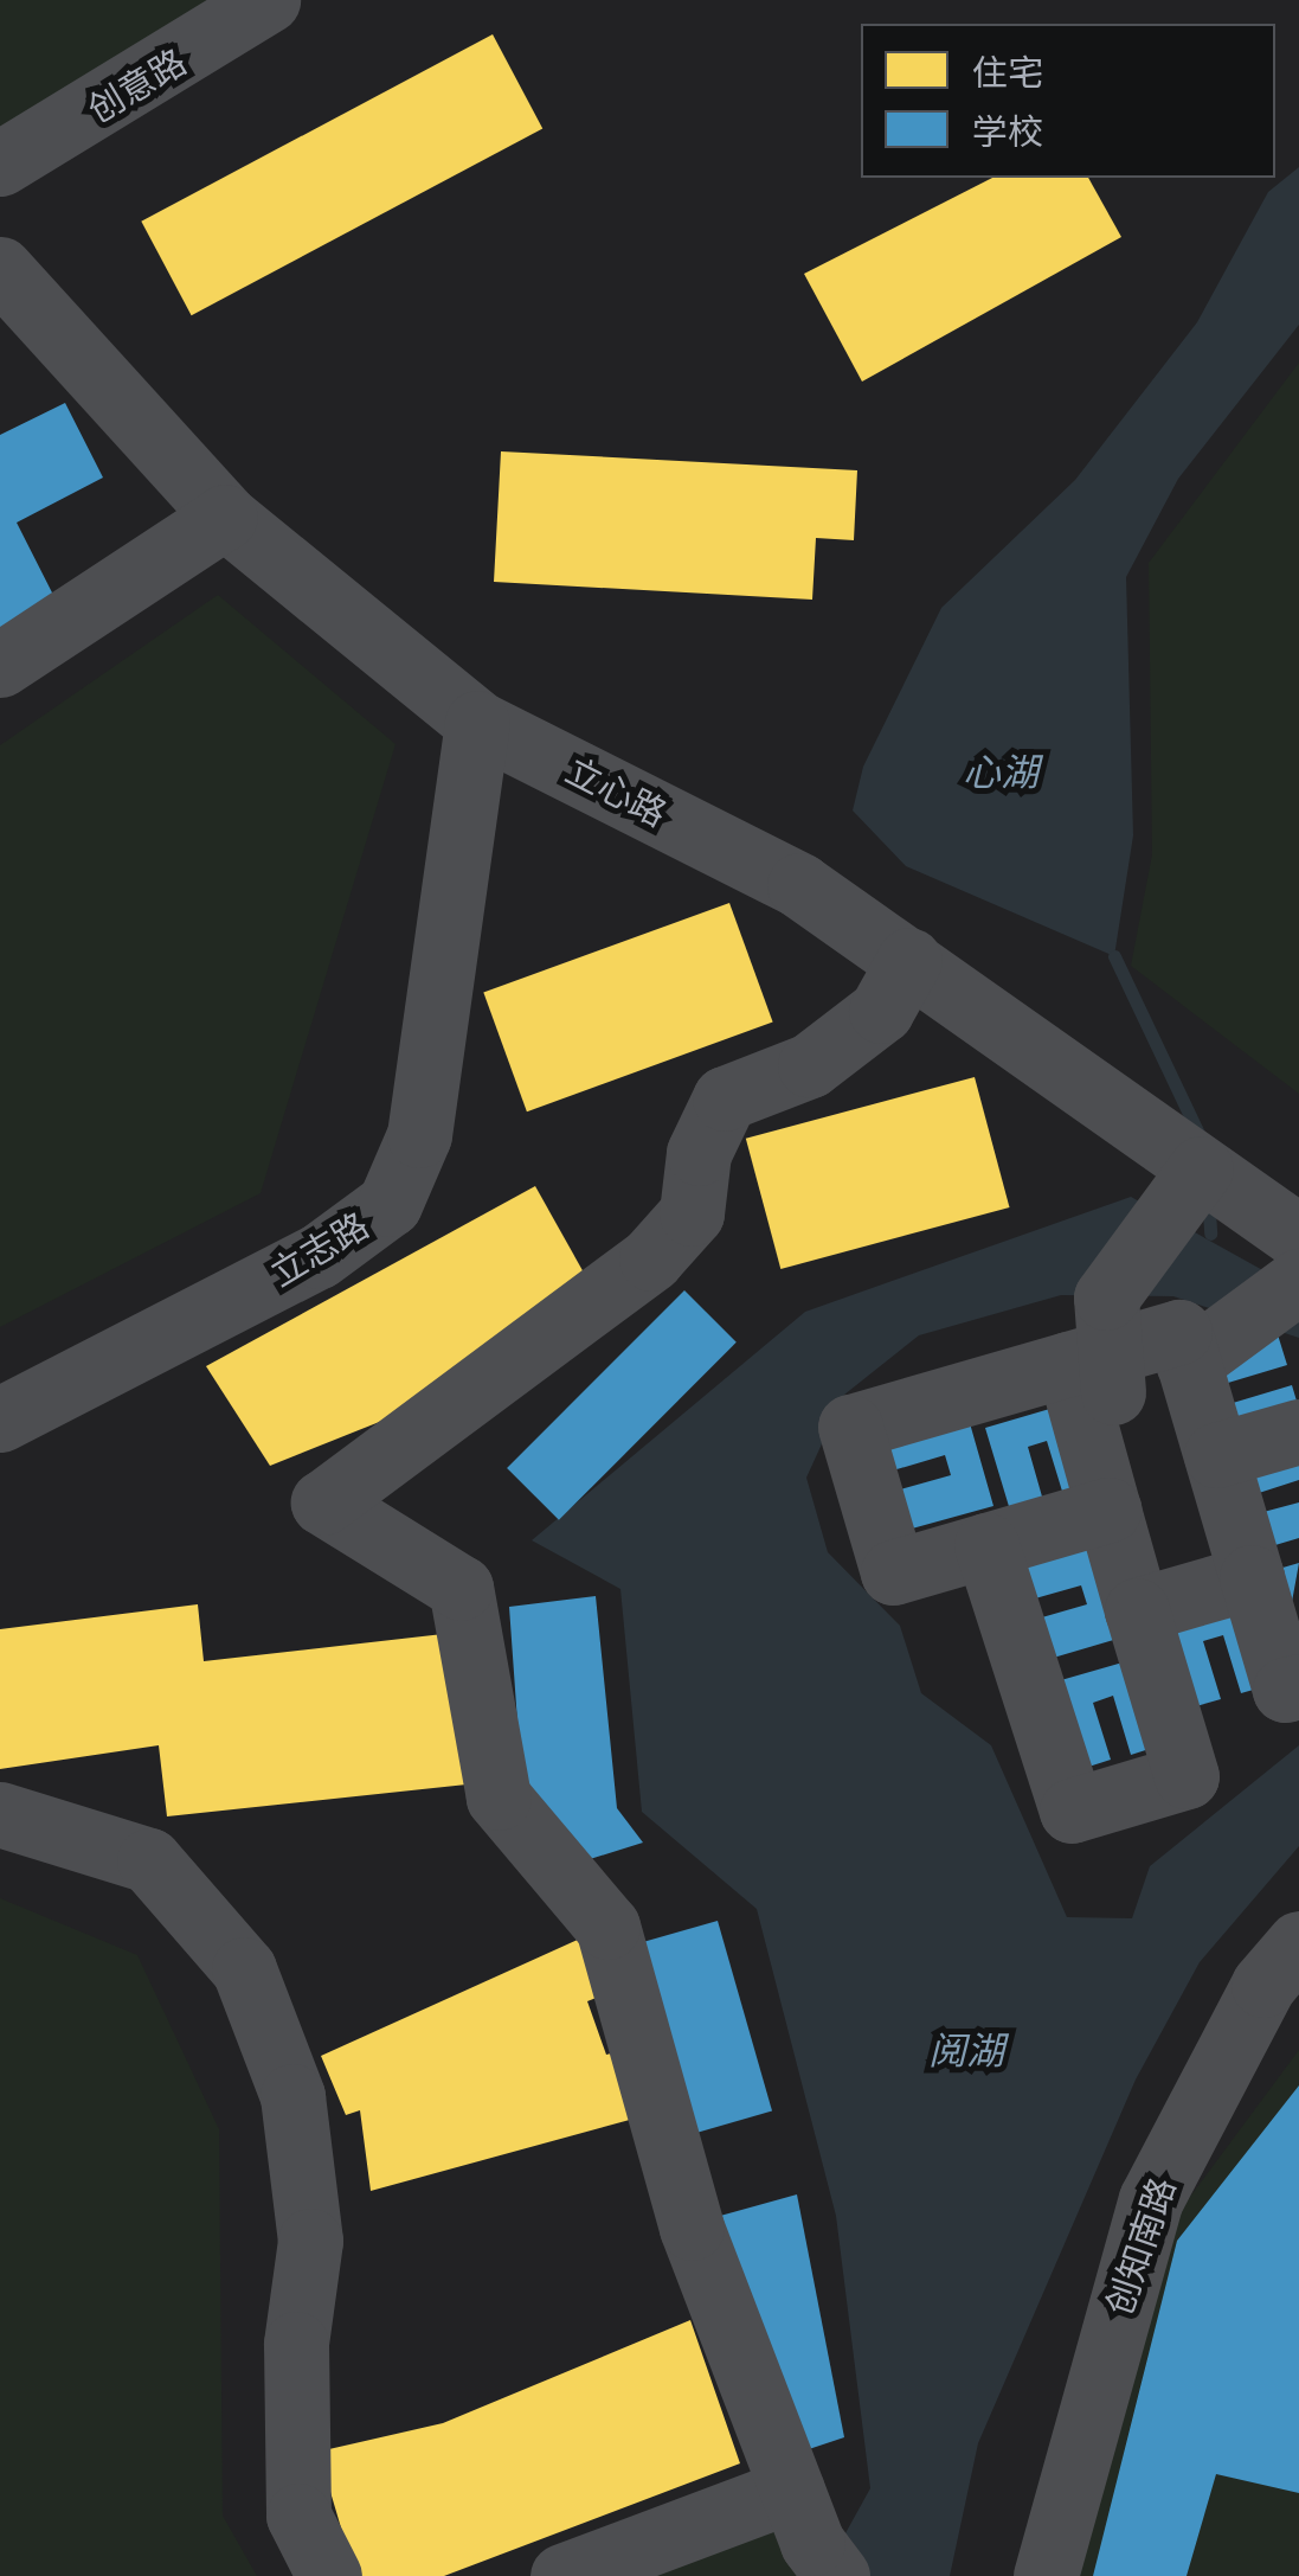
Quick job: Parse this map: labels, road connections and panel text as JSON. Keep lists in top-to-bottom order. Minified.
{"streets":{"street":["创意路","立心路","立志路","创知南路"]},"crossings":[["立心路","立志路"]],"water":["心湖","阅湖"],"legend":["住宅","学校"]}
